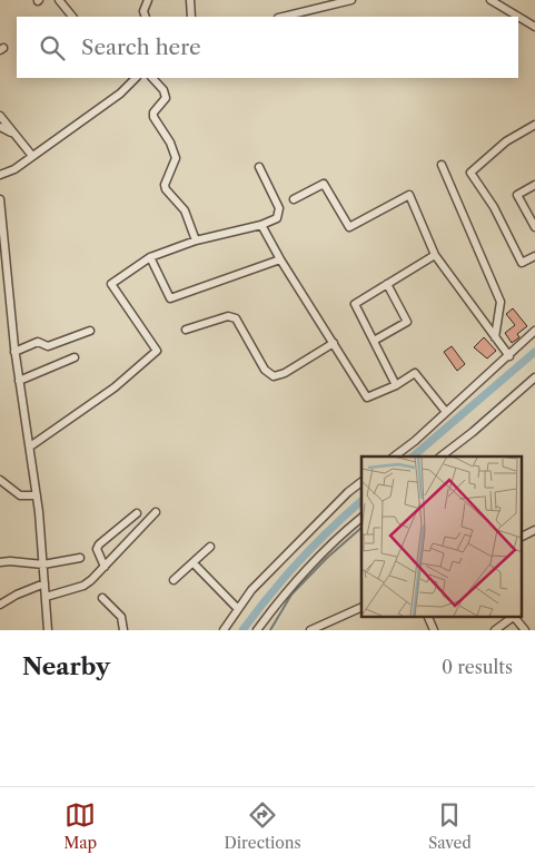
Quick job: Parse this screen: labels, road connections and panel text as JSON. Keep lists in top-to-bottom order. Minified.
{"page":{"search":"Search here","heading":["Nearby","0 results"],"nav":["Map","Directions","Saved"]}}
